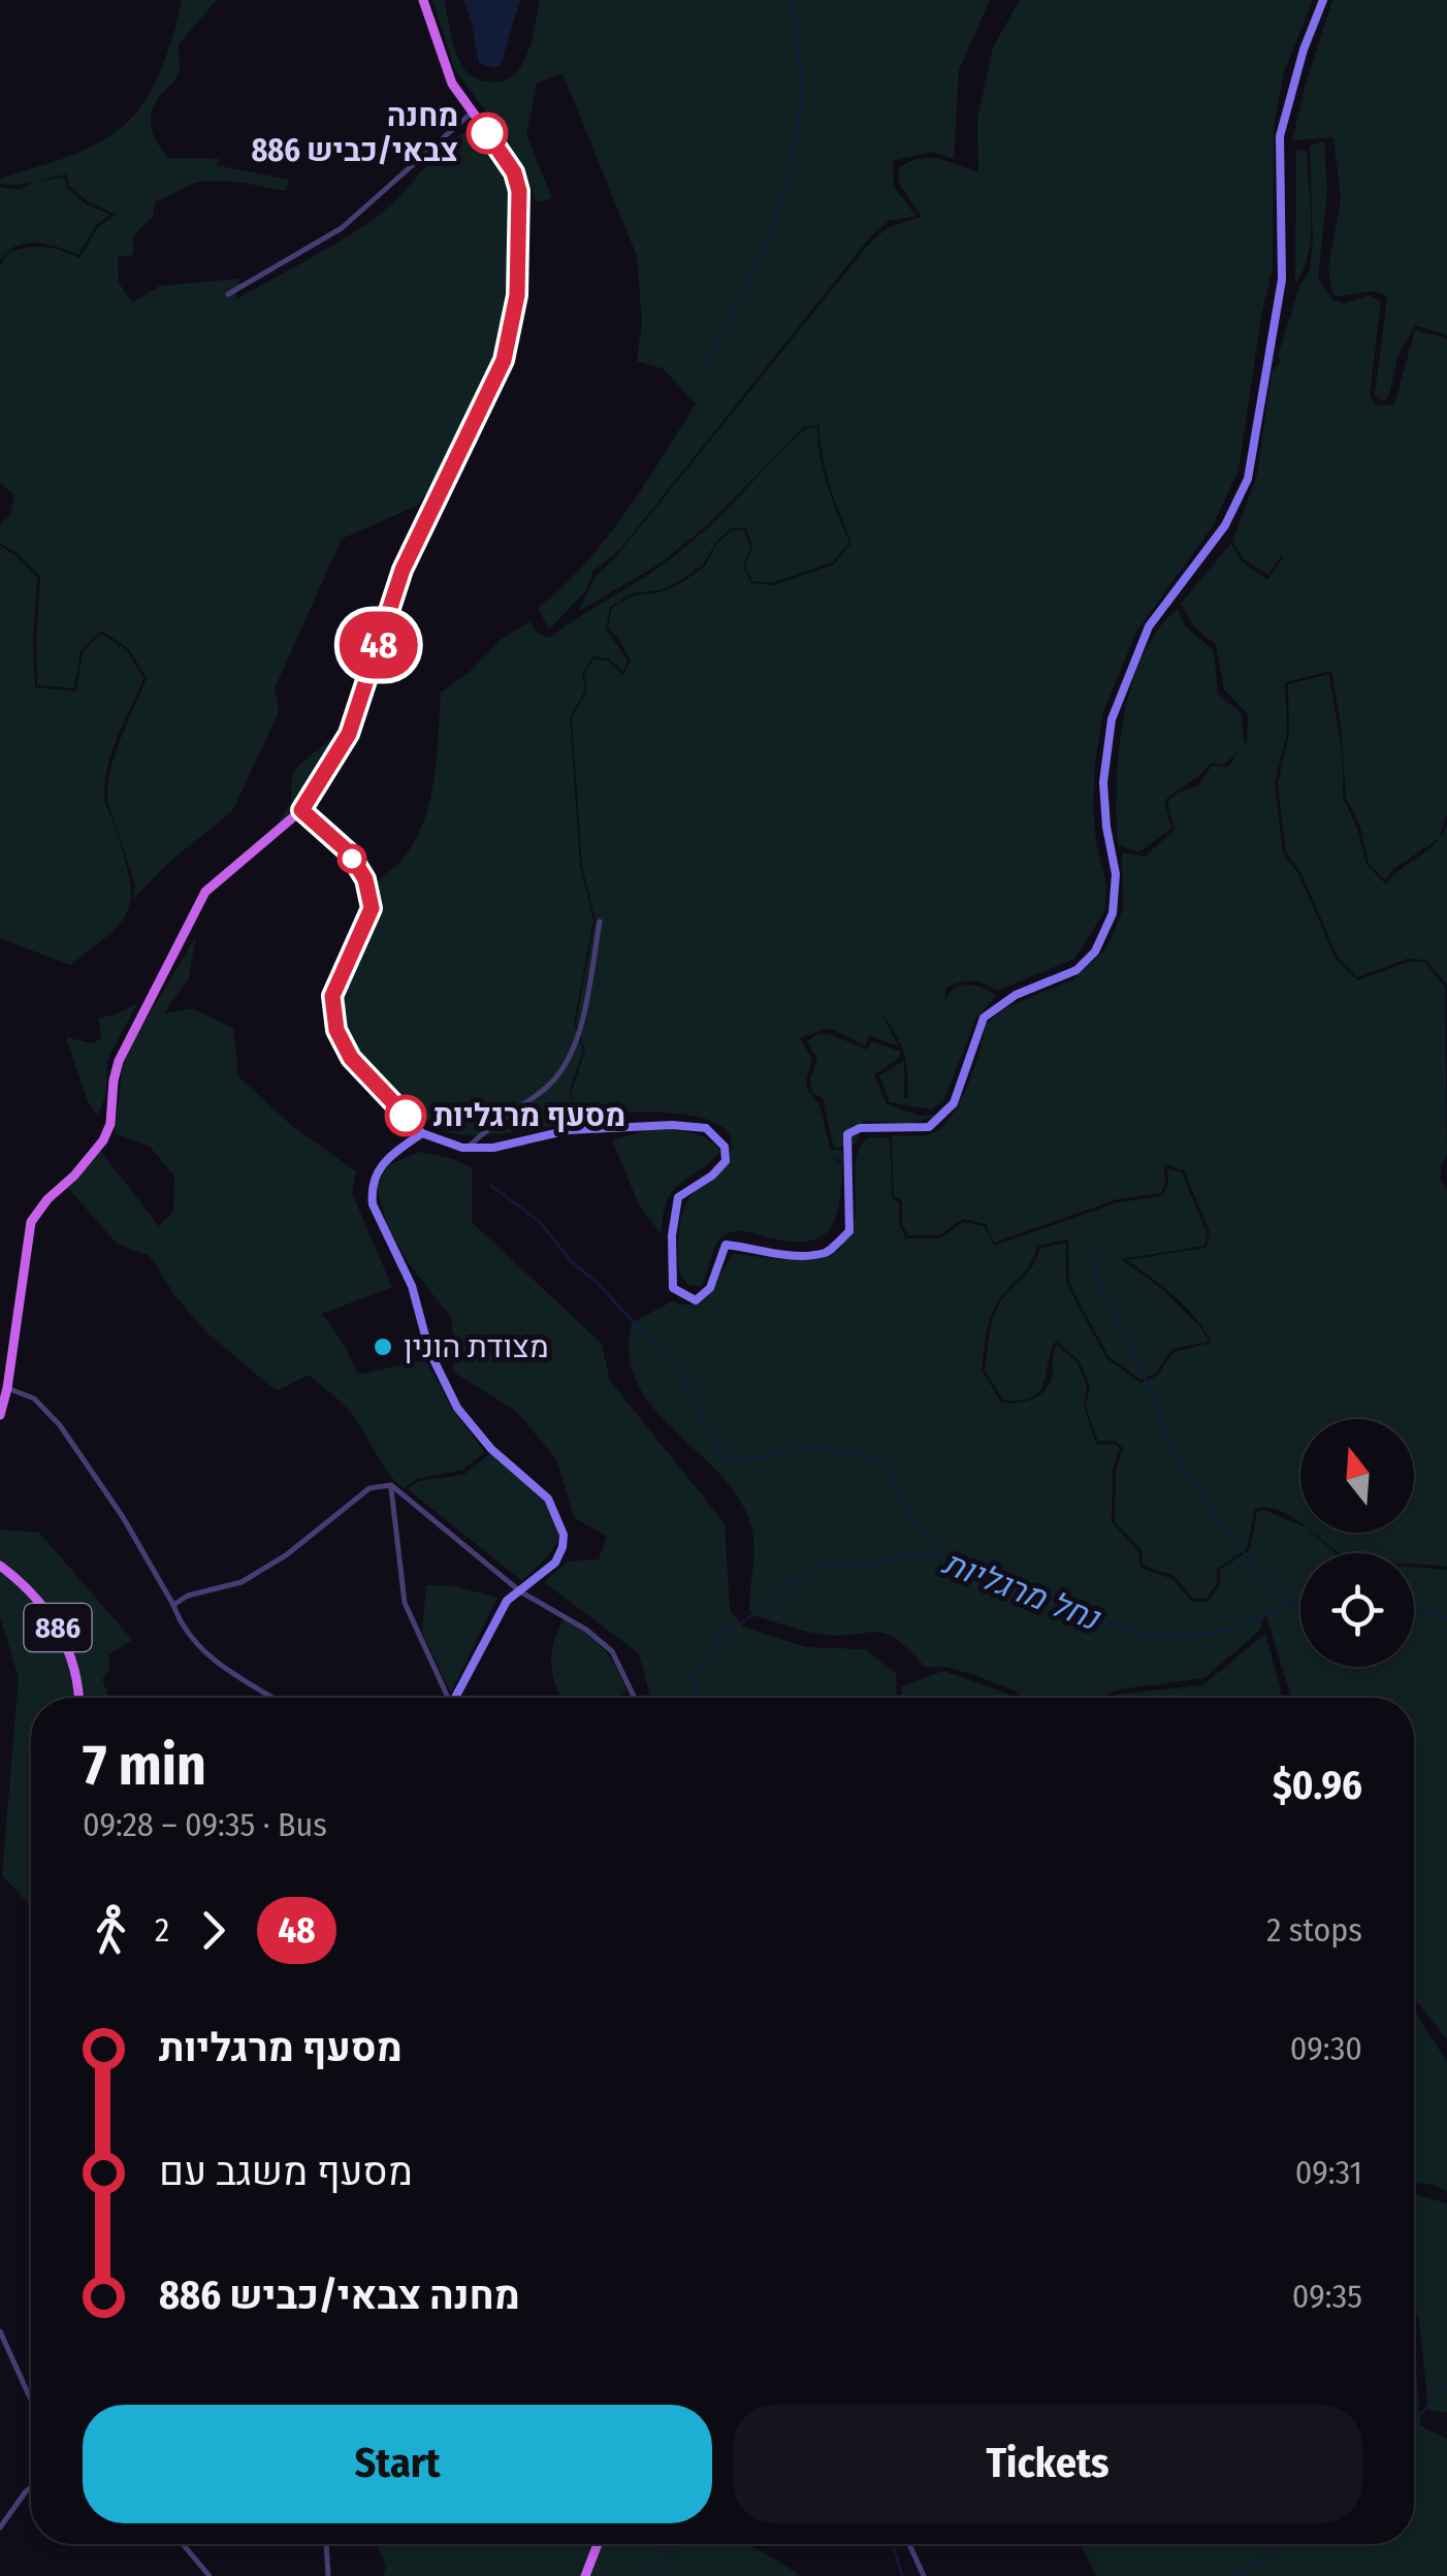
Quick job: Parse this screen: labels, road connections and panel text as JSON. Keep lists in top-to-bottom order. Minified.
{"streets":{"main road":["886"]},"water":["נחל מרגליות"],"places":["מחנה צבאי/כביש 886","מסעף מרגליות","מצודת הונין"],"lines":["bus line 48"],"north":"top","page":{"on_map":"48","heading":["7 min","09:28 – 09:35 · Bus","$0.96"],"legs":["2","48","2 stops"],"list":[{"name":"מסעף מרגליות","value":"09:30"},{"name":"מסעף משגב עם","value":"09:31"},{"name":"מחנה צבאי/כביש 886","value":"09:35"}],"buttons":["Start","Tickets"]}}
